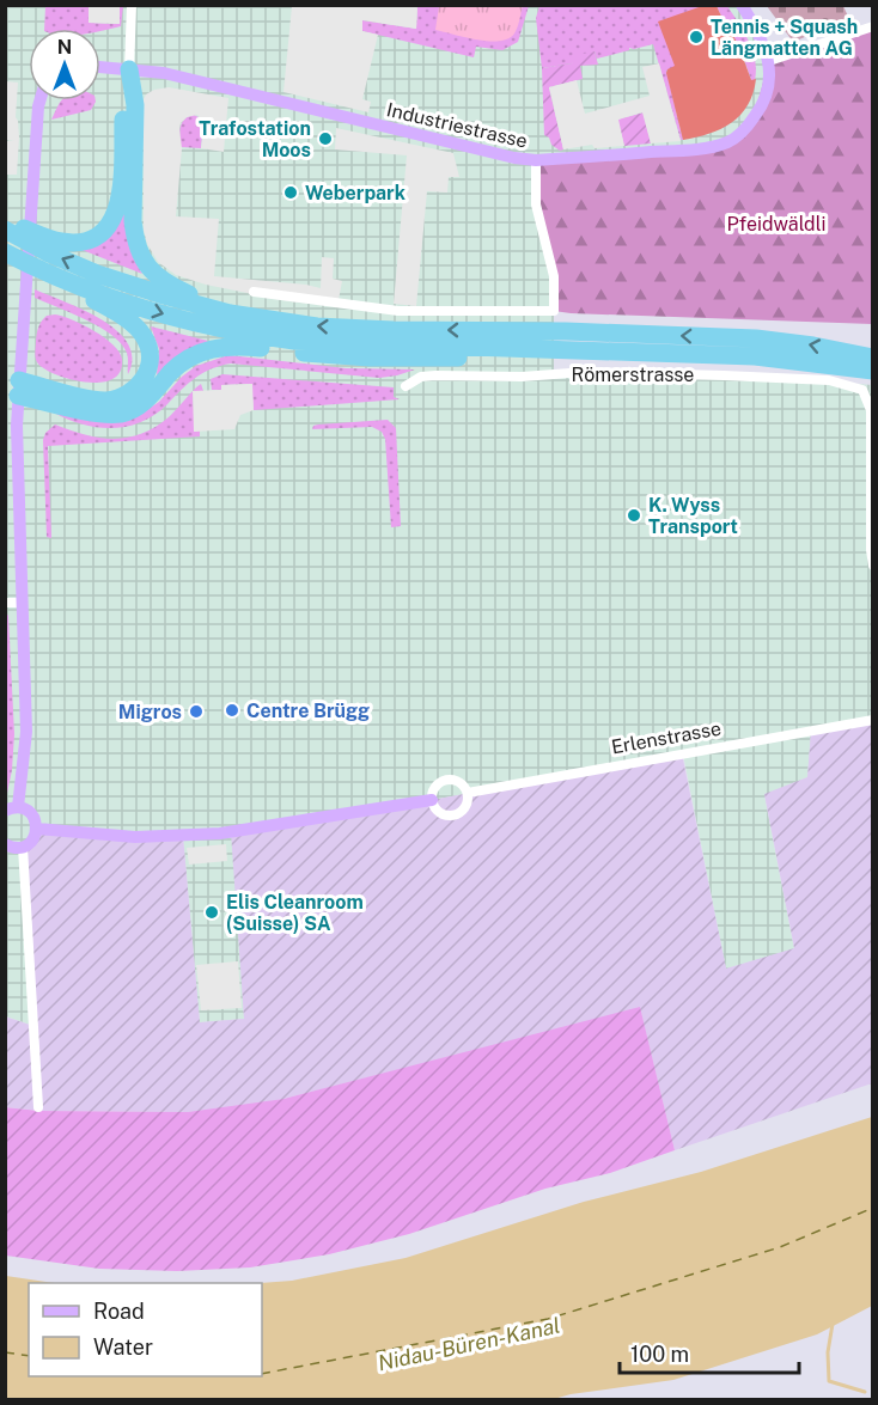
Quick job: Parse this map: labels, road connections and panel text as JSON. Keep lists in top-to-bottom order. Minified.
{"streets":{"main road":["Industriestrasse"],"street":["Römerstrasse","Erlenstrasse"]},"water":["Nidau-Büren-Kanal"],"parks":["Pfeidwäldli"],"places":["Tennis + Squash Längmatten AG","Trafostation Moos","Weberpark","K. Wyss Transport","Centre Brügg","Migros","Elis Cleanroom (Suisse) SA"],"legend":["Road","Water"],"scale_bar":"100 m","north":"top"}
